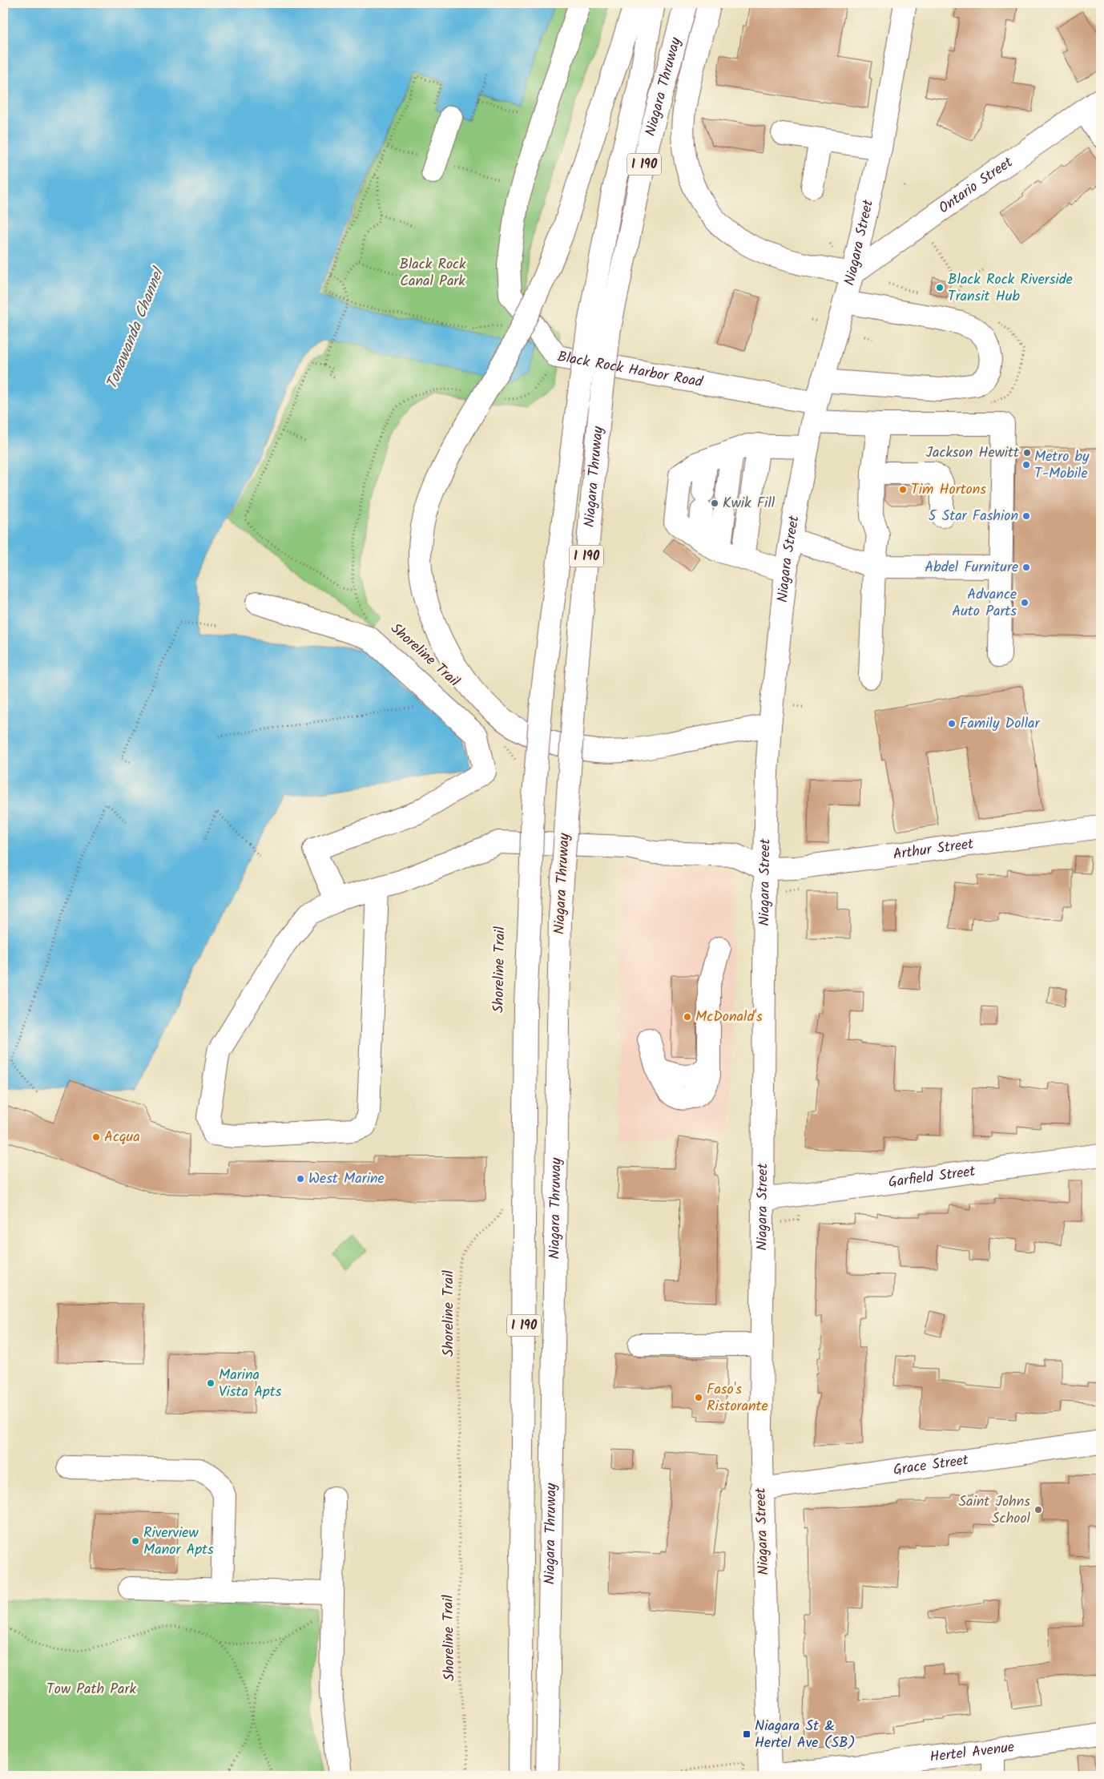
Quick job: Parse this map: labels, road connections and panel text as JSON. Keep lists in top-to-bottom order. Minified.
{"streets":{"main road":["Niagara Thruway","I 190","Ontario Street","Niagara Street","Black Rock Harbor Road","Arthur Street","Garfield Street","Grace Street","Hertel Avenue"],"path":["Shoreline Trail"]},"crossings":[["Ontario Street","Niagara Street"],["Niagara Street","Black Rock Harbor Road"],["Niagara Street","Arthur Street"],["Niagara Street","Garfield Street"],["Niagara Street","Grace Street"],["Niagara Street","Hertel Avenue"]],"water":["Tonawanda Channel"],"parks":["Black Rock Canal Park","Tow Path Park"],"places":{"other":["Black Rock Riverside Transit Hub","Jackson Hewitt","Metro by T-Mobile","Tim Hortons","Kwik Fill","5 Star Fashion","Abdel Furniture","Advance Auto Parts","Family Dollar","McDonald's","Acqua","West Marine","Marina Vista Apts","Faso's Ristorante","Saint Johns School","Riverview Manor Apts"],"transit":["Niagara St & Hertel Ave (SB)"]}}
